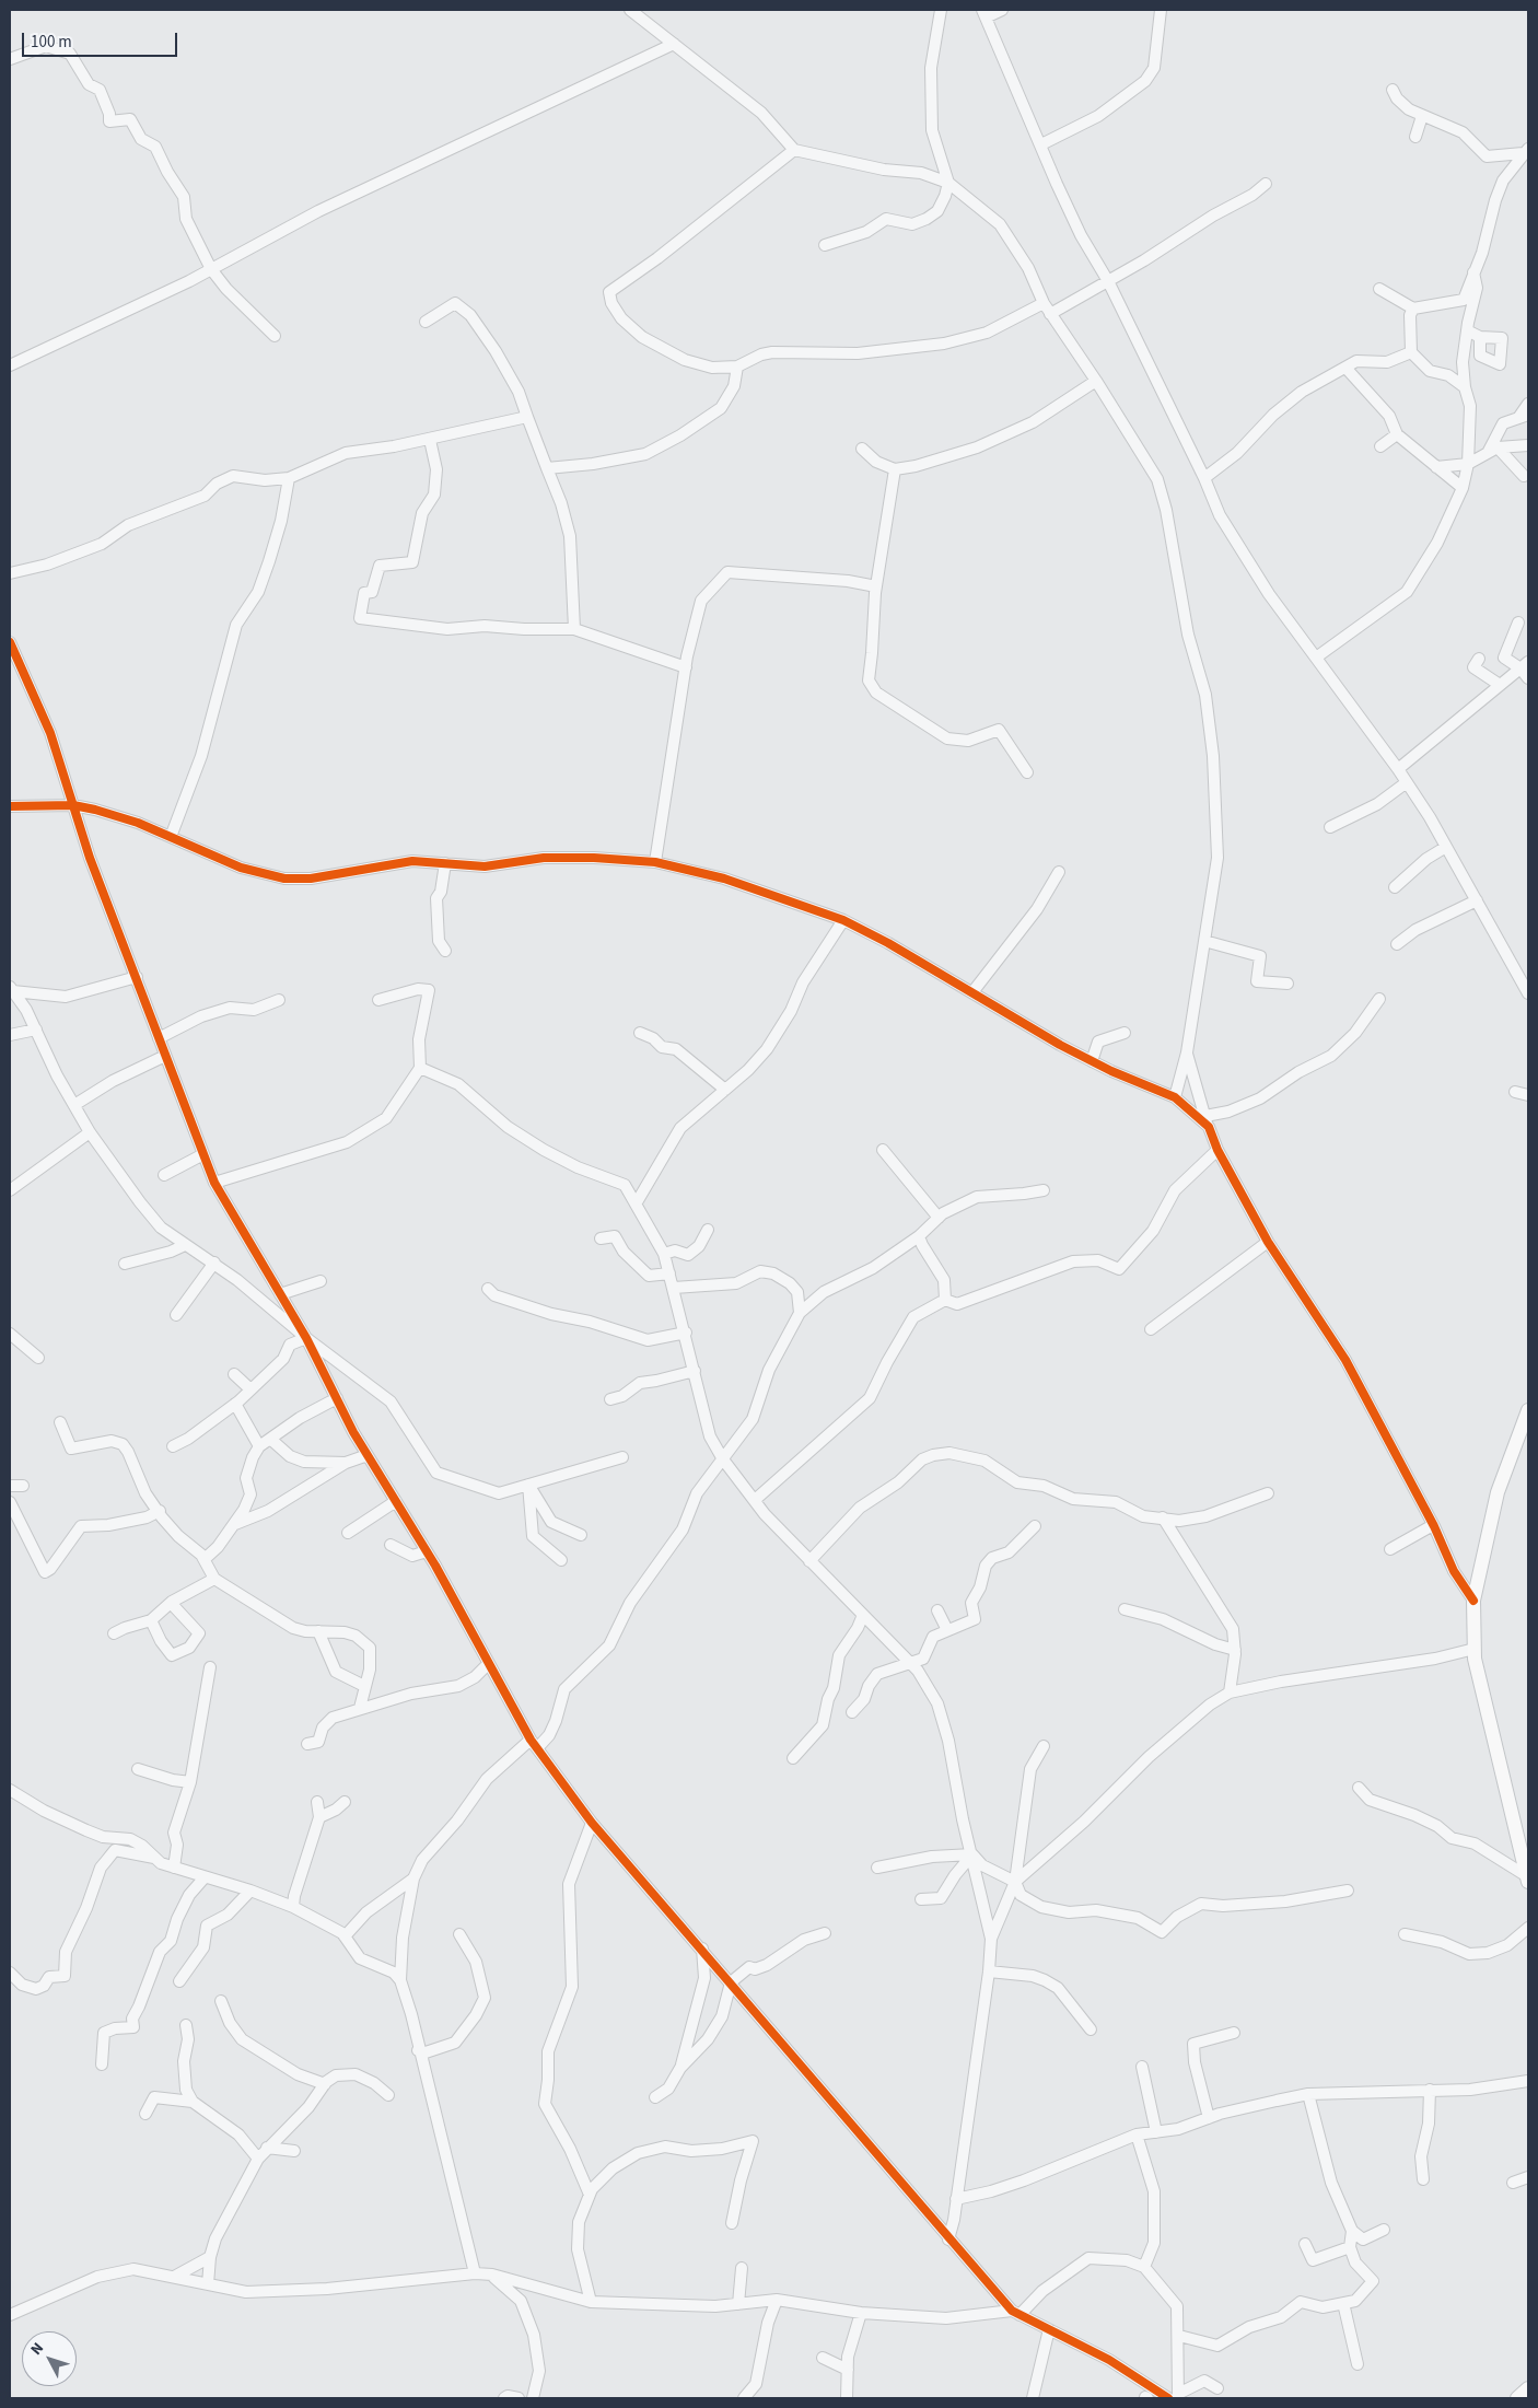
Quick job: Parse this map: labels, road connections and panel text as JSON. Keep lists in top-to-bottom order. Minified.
{"scale_bar":"100 m","north":"top left"}
